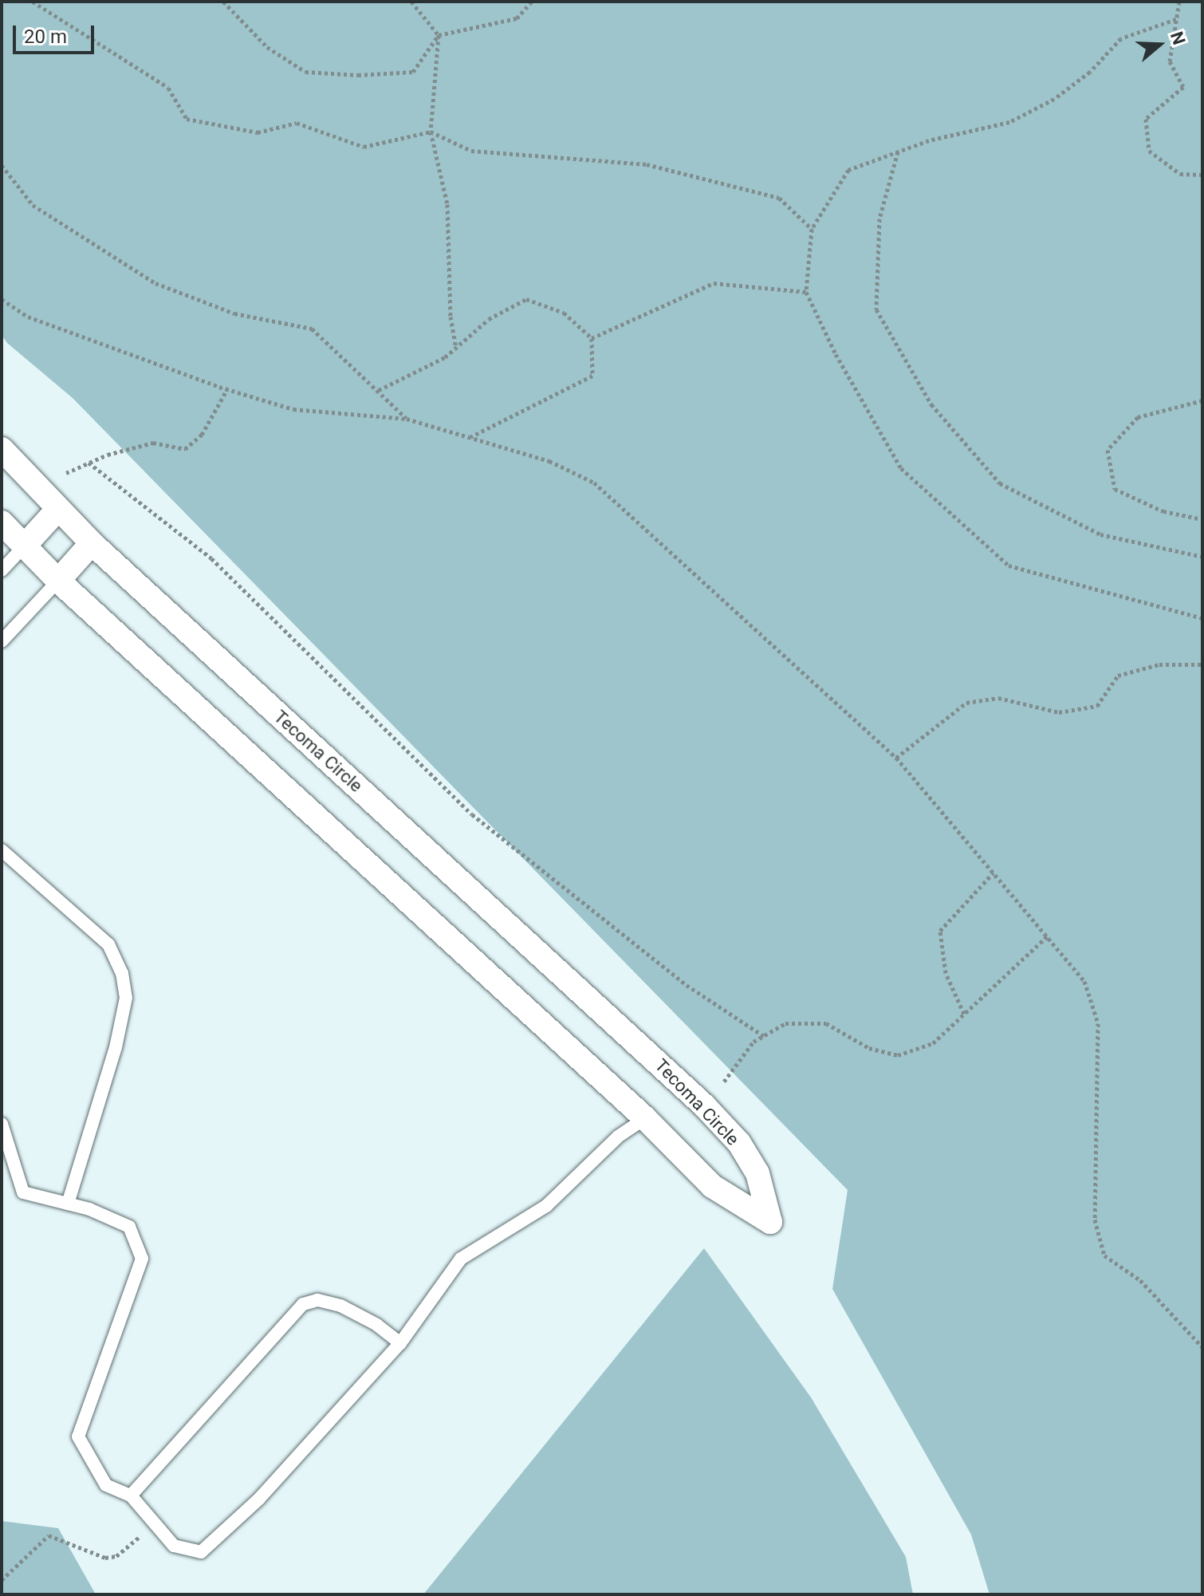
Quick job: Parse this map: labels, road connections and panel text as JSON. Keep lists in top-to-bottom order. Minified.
{"streets":{"street":["Tecoma Circle"]},"scale_bar":"20 m","north":"right"}
